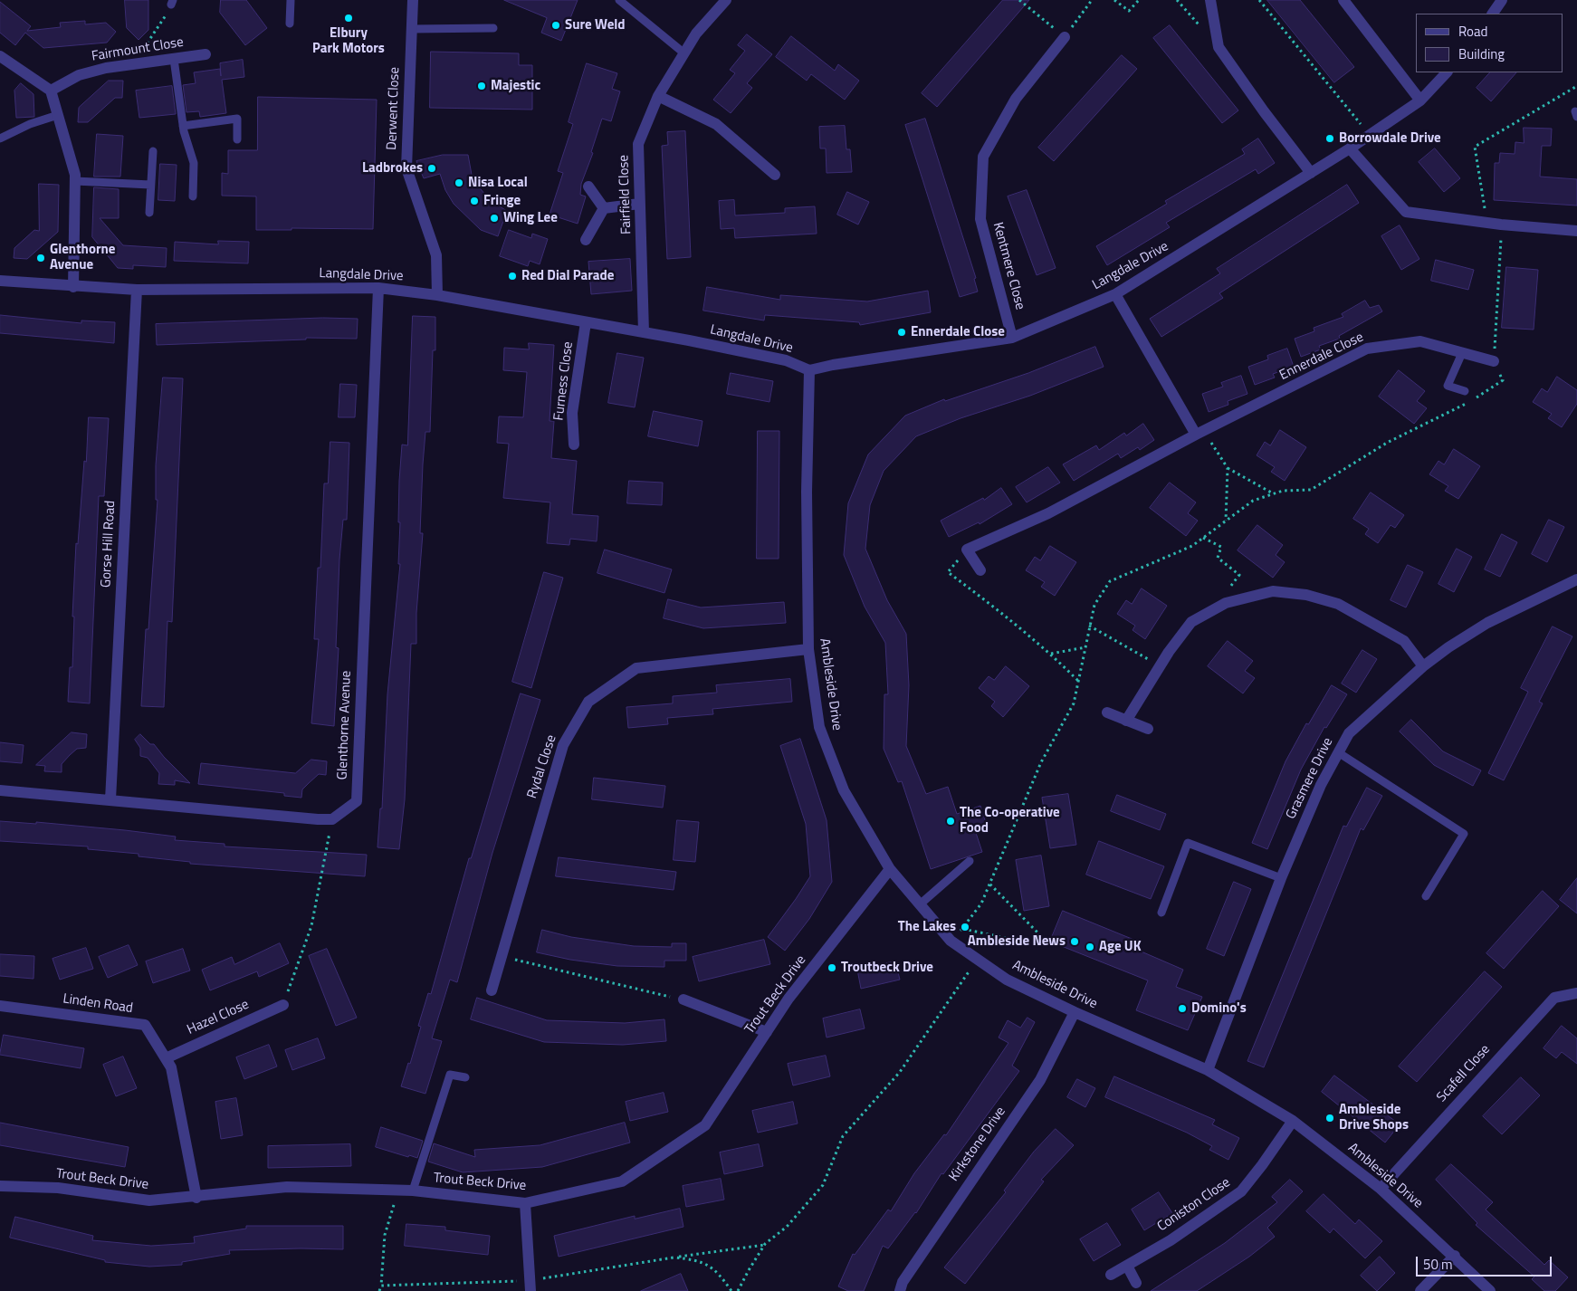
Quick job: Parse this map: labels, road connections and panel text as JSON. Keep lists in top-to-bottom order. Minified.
{"streets":{"street":["Fairmount Close","Derwent Close","Fairfield Close","Kentmere Close","Langdale Drive","Ennerdale Close","Furness Close","Gorse Hill Road","Ambleside Drive","Glenthorne Avenue","Rydal Close","Grasmere Drive","Trout Beck Drive","Linden Road","Hazel Close","Scafell Close","Kirkstone Drive","Coniston Close"]},"crossings":[["Derwent Close","Langdale Drive"],["Fairfield Close","Langdale Drive"],["Kentmere Close","Langdale Drive"],["Langdale Drive","Furness Close"],["Langdale Drive","Gorse Hill Road"],["Langdale Drive","Ambleside Drive"],["Langdale Drive","Glenthorne Avenue"],["Ambleside Drive","Rydal Close"],["Ambleside Drive","Grasmere Drive"],["Ambleside Drive","Trout Beck Drive"],["Ambleside Drive","Scafell Close"],["Ambleside Drive","Kirkstone Drive"],["Ambleside Drive","Coniston Close"],["Trout Beck Drive","Linden Road"],["Linden Road","Hazel Close"]],"places":["Elbury Park Motors","Sure Weld","Majestic","Borrowdale Drive","Ladbrokes","Nisa Local","Fringe","Wing Lee","Glenthorne Avenue","Red Dial Parade","Ennerdale Close","The Co-operative Food","The Lakes","Ambleside News","Age UK","Troutbeck Drive","Domino's","Ambleside Drive Shops"],"legend":["Road","Building"],"scale_bar":"50 m"}
